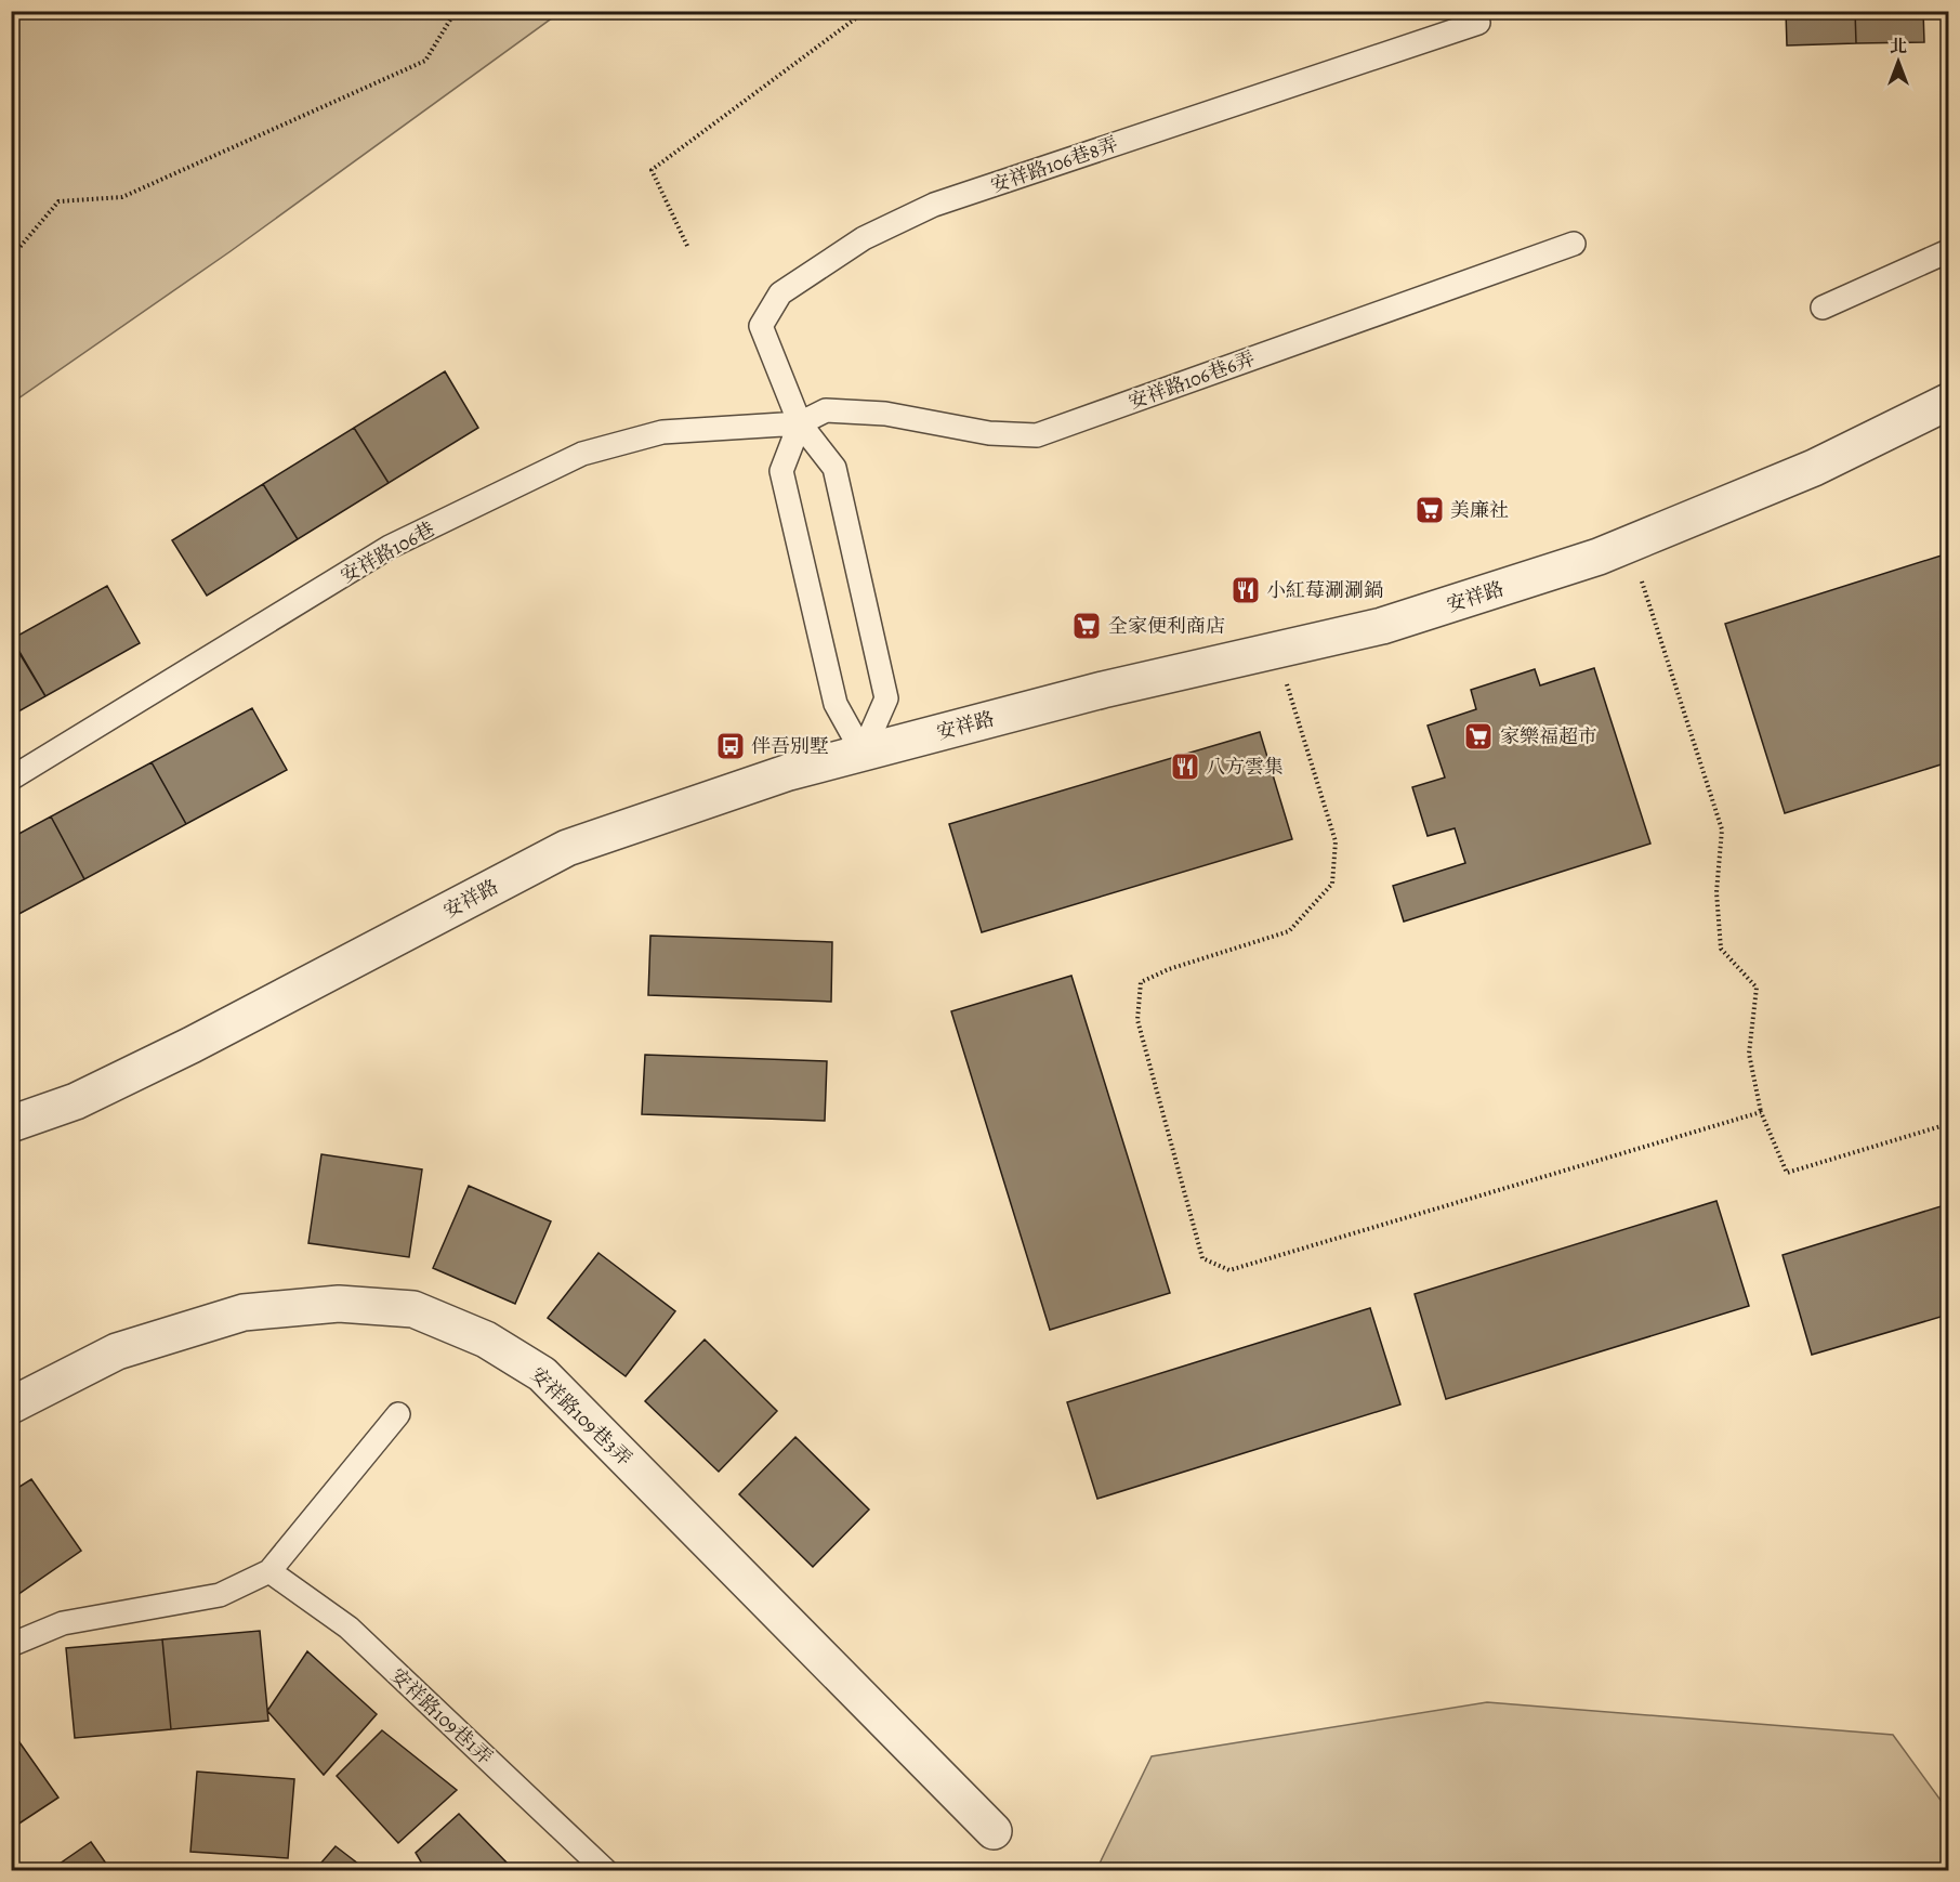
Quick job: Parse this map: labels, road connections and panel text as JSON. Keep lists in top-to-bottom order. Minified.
{"streets":{"street":["安祥路","安祥路109巷3弄"],"lane":["安祥路106巷8弄","安祥路106巷6弄","安祥路106巷","安祥路109巷1弄"]},"crossings":[["安祥路106巷8弄","安祥路106巷6弄"],["安祥路106巷8弄","安祥路106巷"],["安祥路106巷6弄","安祥路106巷"]],"places":{"supermarket":["美廉社","全家便利商店","家樂福超市"],"restaurant":["小紅莓涮涮鍋","八方雲集"],"bus stop":["伴吾別墅"]},"north":"top"}
